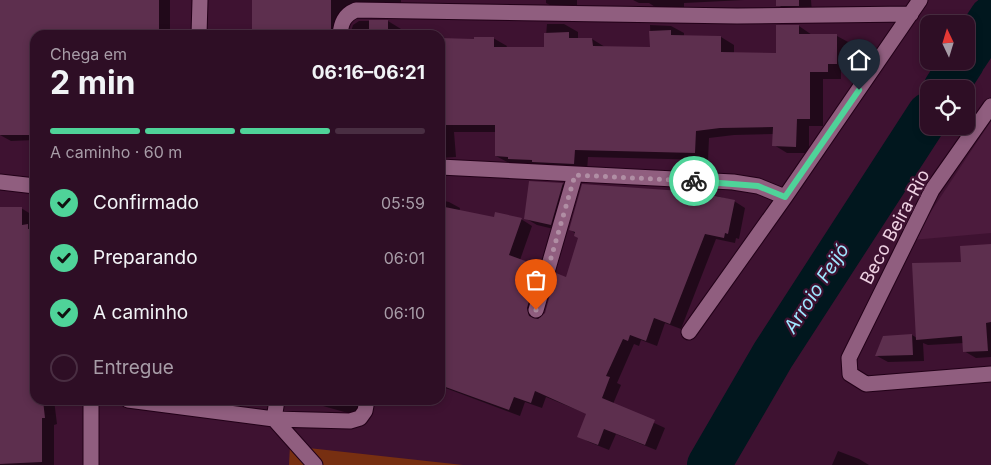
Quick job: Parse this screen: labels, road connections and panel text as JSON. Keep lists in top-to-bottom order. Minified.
{"streets":{"street":["Beco Beira-Rio"]},"water":["Arroio Feijó"],"north":"top","page":{"heading":["2 min","Chega em","06:16–06:21"],"bar":"A caminho · 60 m","list":[["Confirmado","05:59"],["Preparando","06:01"],["A caminho","06:10"],"Entregue"]}}
